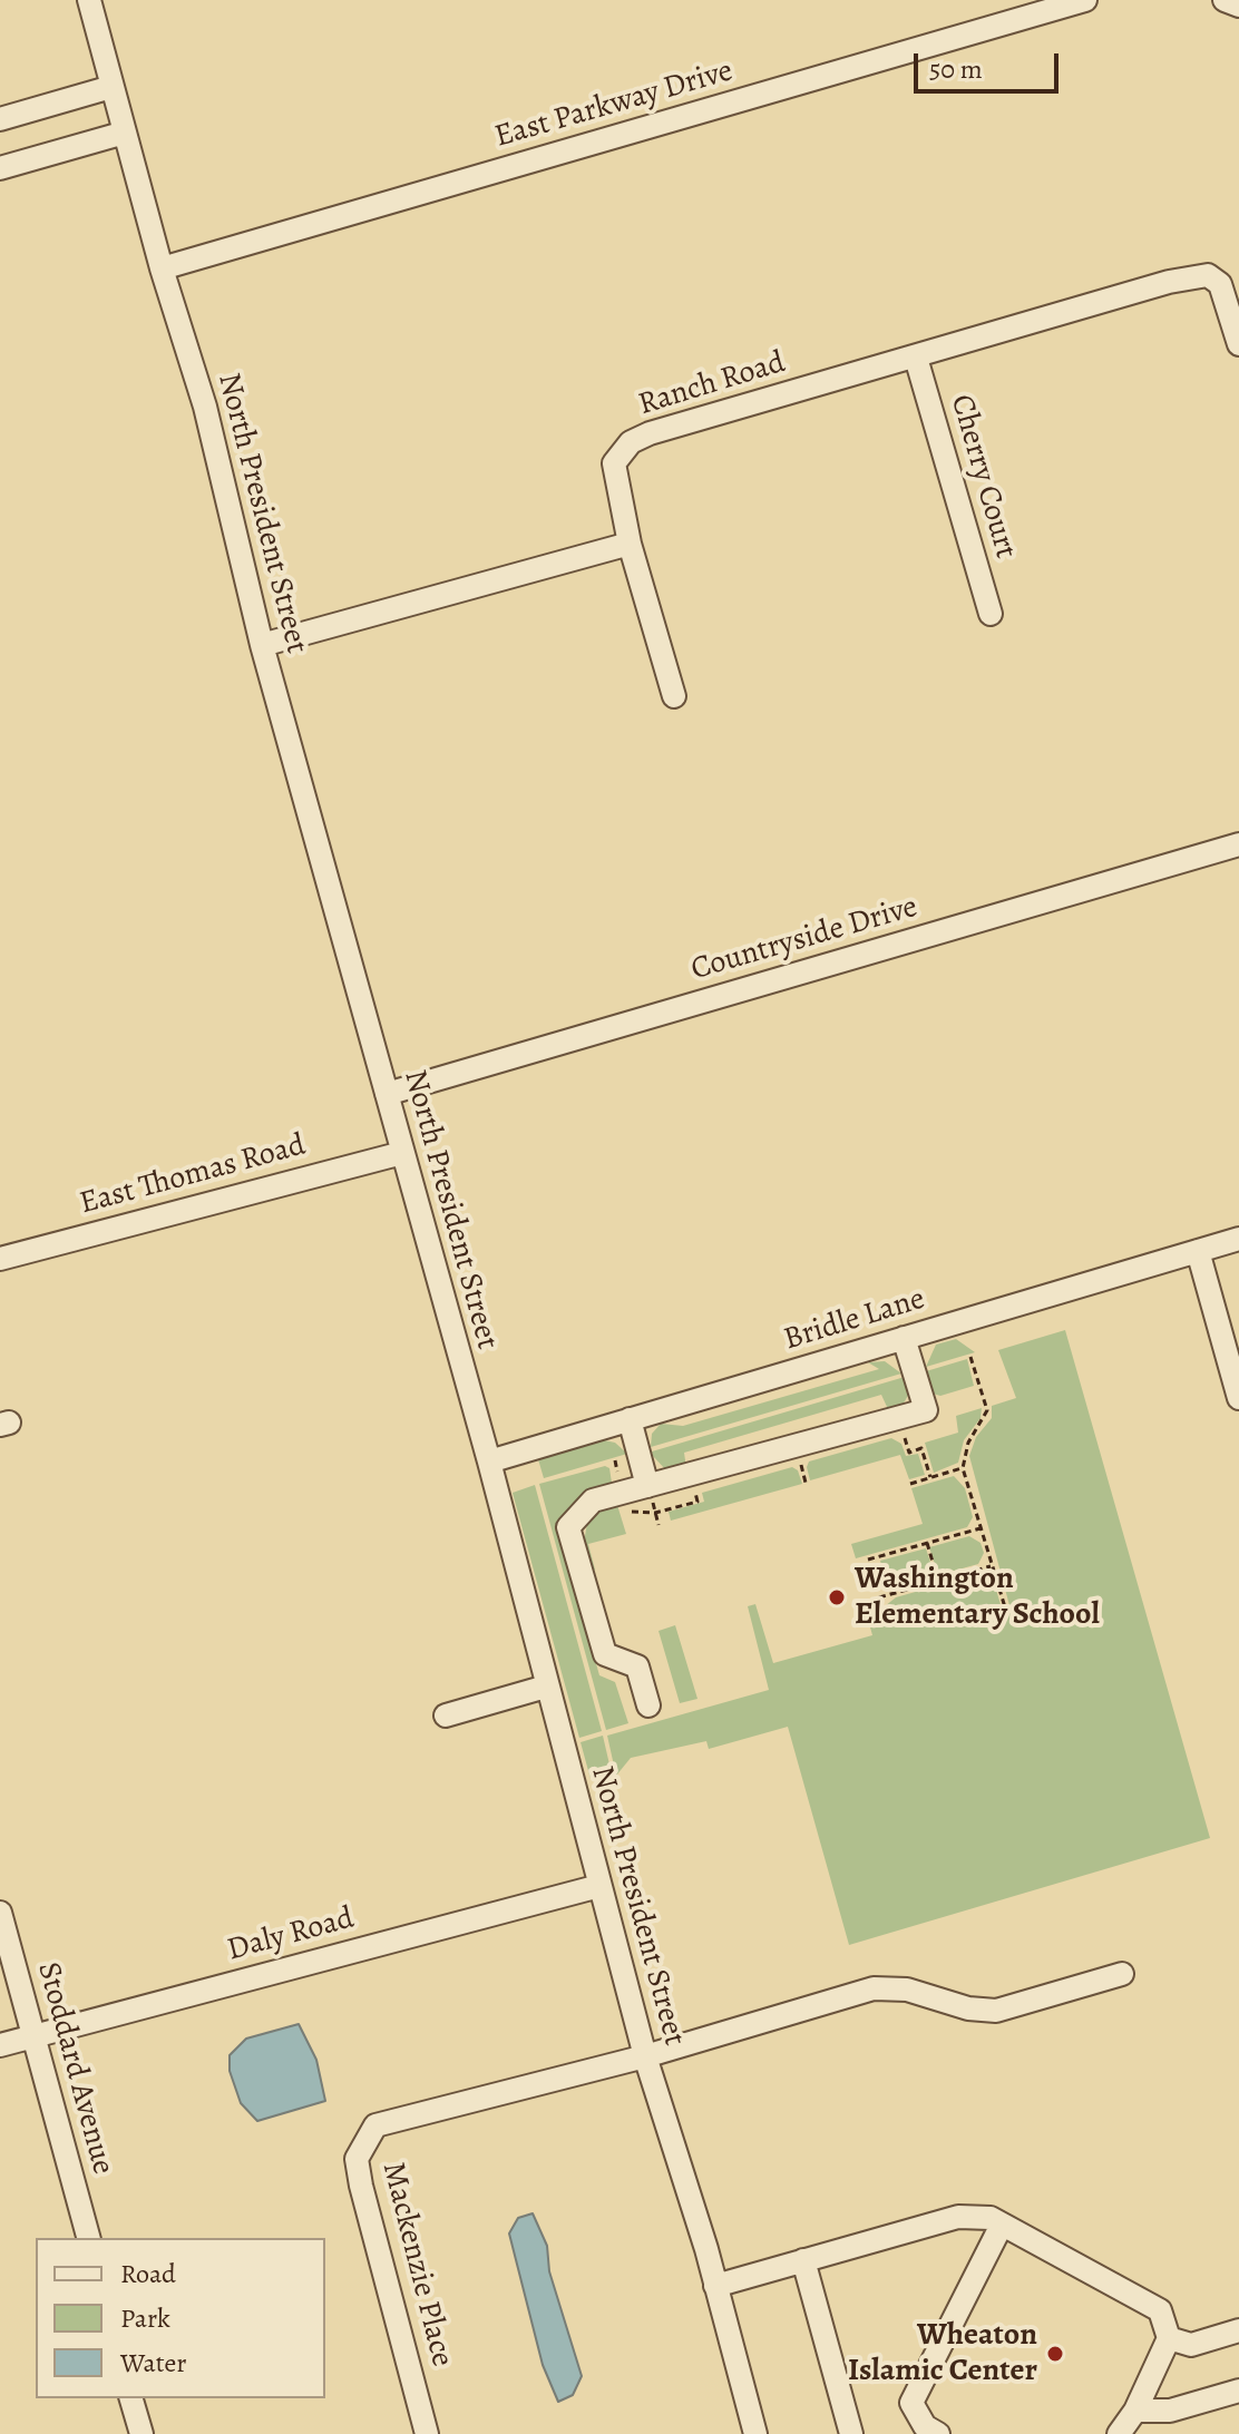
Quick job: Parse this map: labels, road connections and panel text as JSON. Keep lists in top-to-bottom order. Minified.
{"streets":{"street":["East Parkway Drive","Ranch Road","Cherry Court","North President Street","Countryside Drive","East Thomas Road","Bridle Lane","Daly Road","Stoddard Avenue","Mackenzie Place"]},"crossings":[["East Parkway Drive","North President Street"],["Ranch Road","Cherry Court"],["North President Street","Countryside Drive"],["North President Street","East Thomas Road"],["North President Street","Bridle Lane"],["North President Street","Daly Road"],["North President Street","Mackenzie Place"],["Daly Road","Stoddard Avenue"]],"places":["Washington Elementary School","Wheaton Islamic Center"],"legend":["Road","Park","Water"],"scale_bar":"50 m"}
